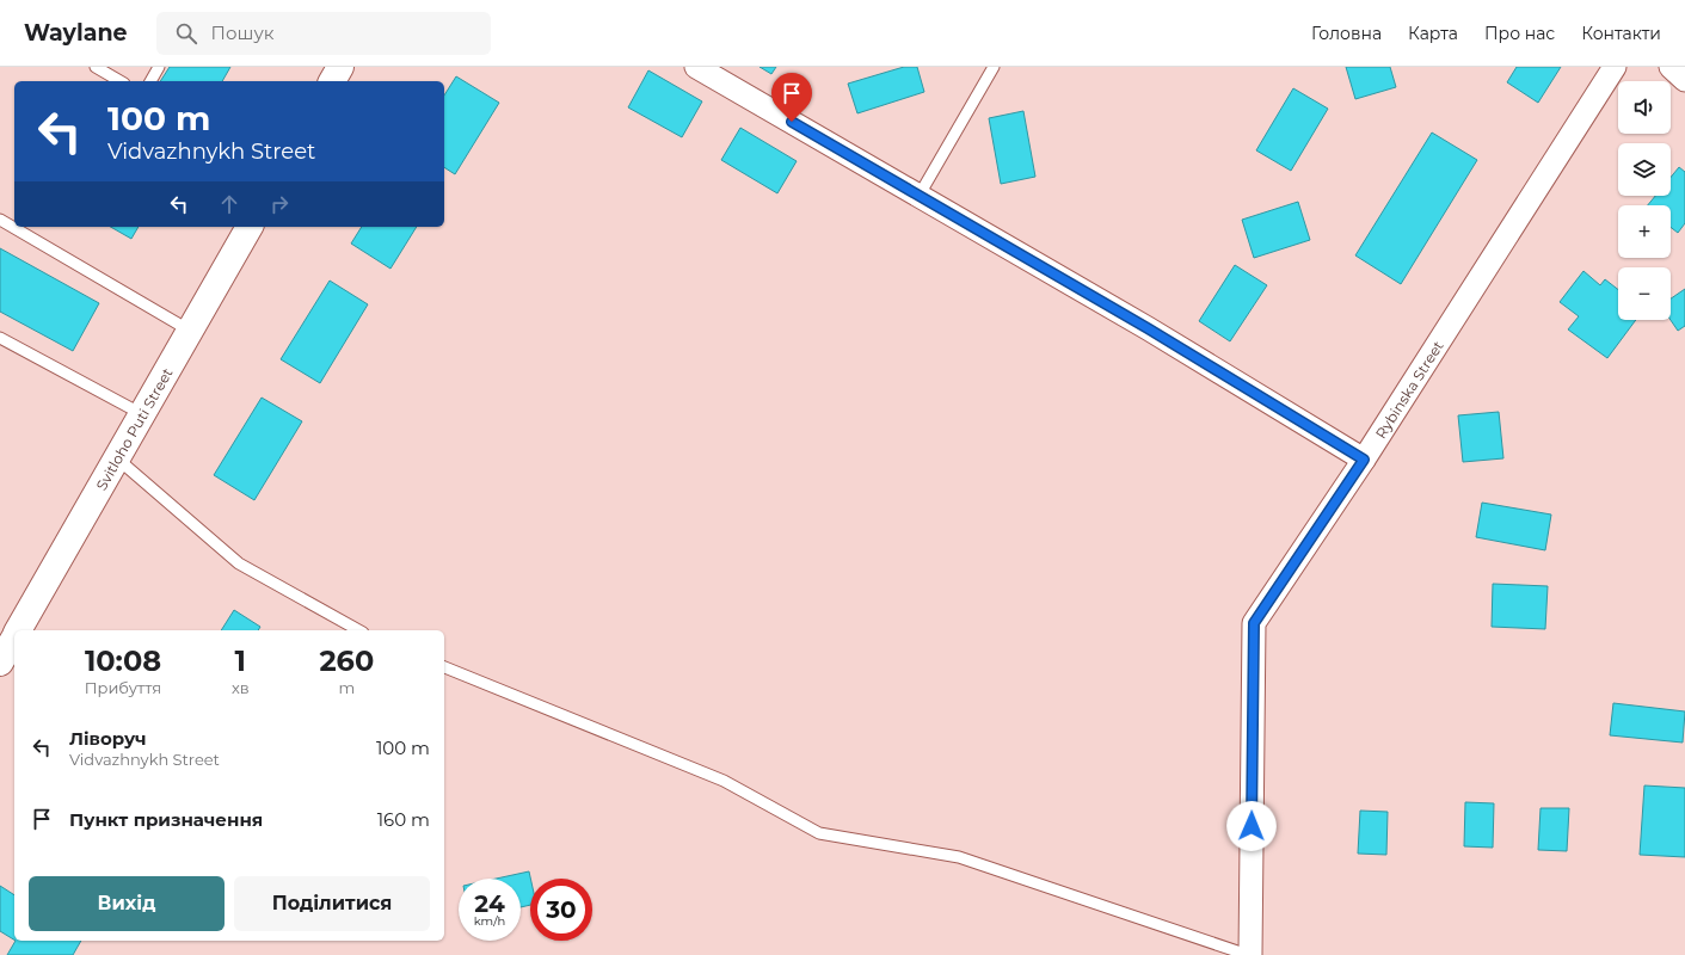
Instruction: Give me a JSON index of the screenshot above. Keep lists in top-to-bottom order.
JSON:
{
  "streets": {
    "main road": ["Svitloho Puti Street"],
    "street": ["Rybinska Street"]
  },
  "page": {
    "header": "Waylane",
    "search": "Пошук",
    "nav": [
      "Головна",
      "Карта",
      "Про нас",
      "Контакти"
    ],
    "map_buttons": ["+", "−"],
    "turn": ["100 m", "Vidvazhnykh Street"],
    "eta": [
      "10:08",
      "Прибуття",
      "1",
      "хв",
      "260",
      "m"
    ],
    "list": [
      {
        "name": "Ліворуч",
        "note": "Vidvazhnykh Street",
        "value": "100 m"
      },
      {
        "name": "Пункт призначення",
        "value": "160 m"
      }
    ],
    "buttons": ["Вихід", "Поділитися"],
    "speed": "24 km/h",
    "limit": "30"
  }
}
